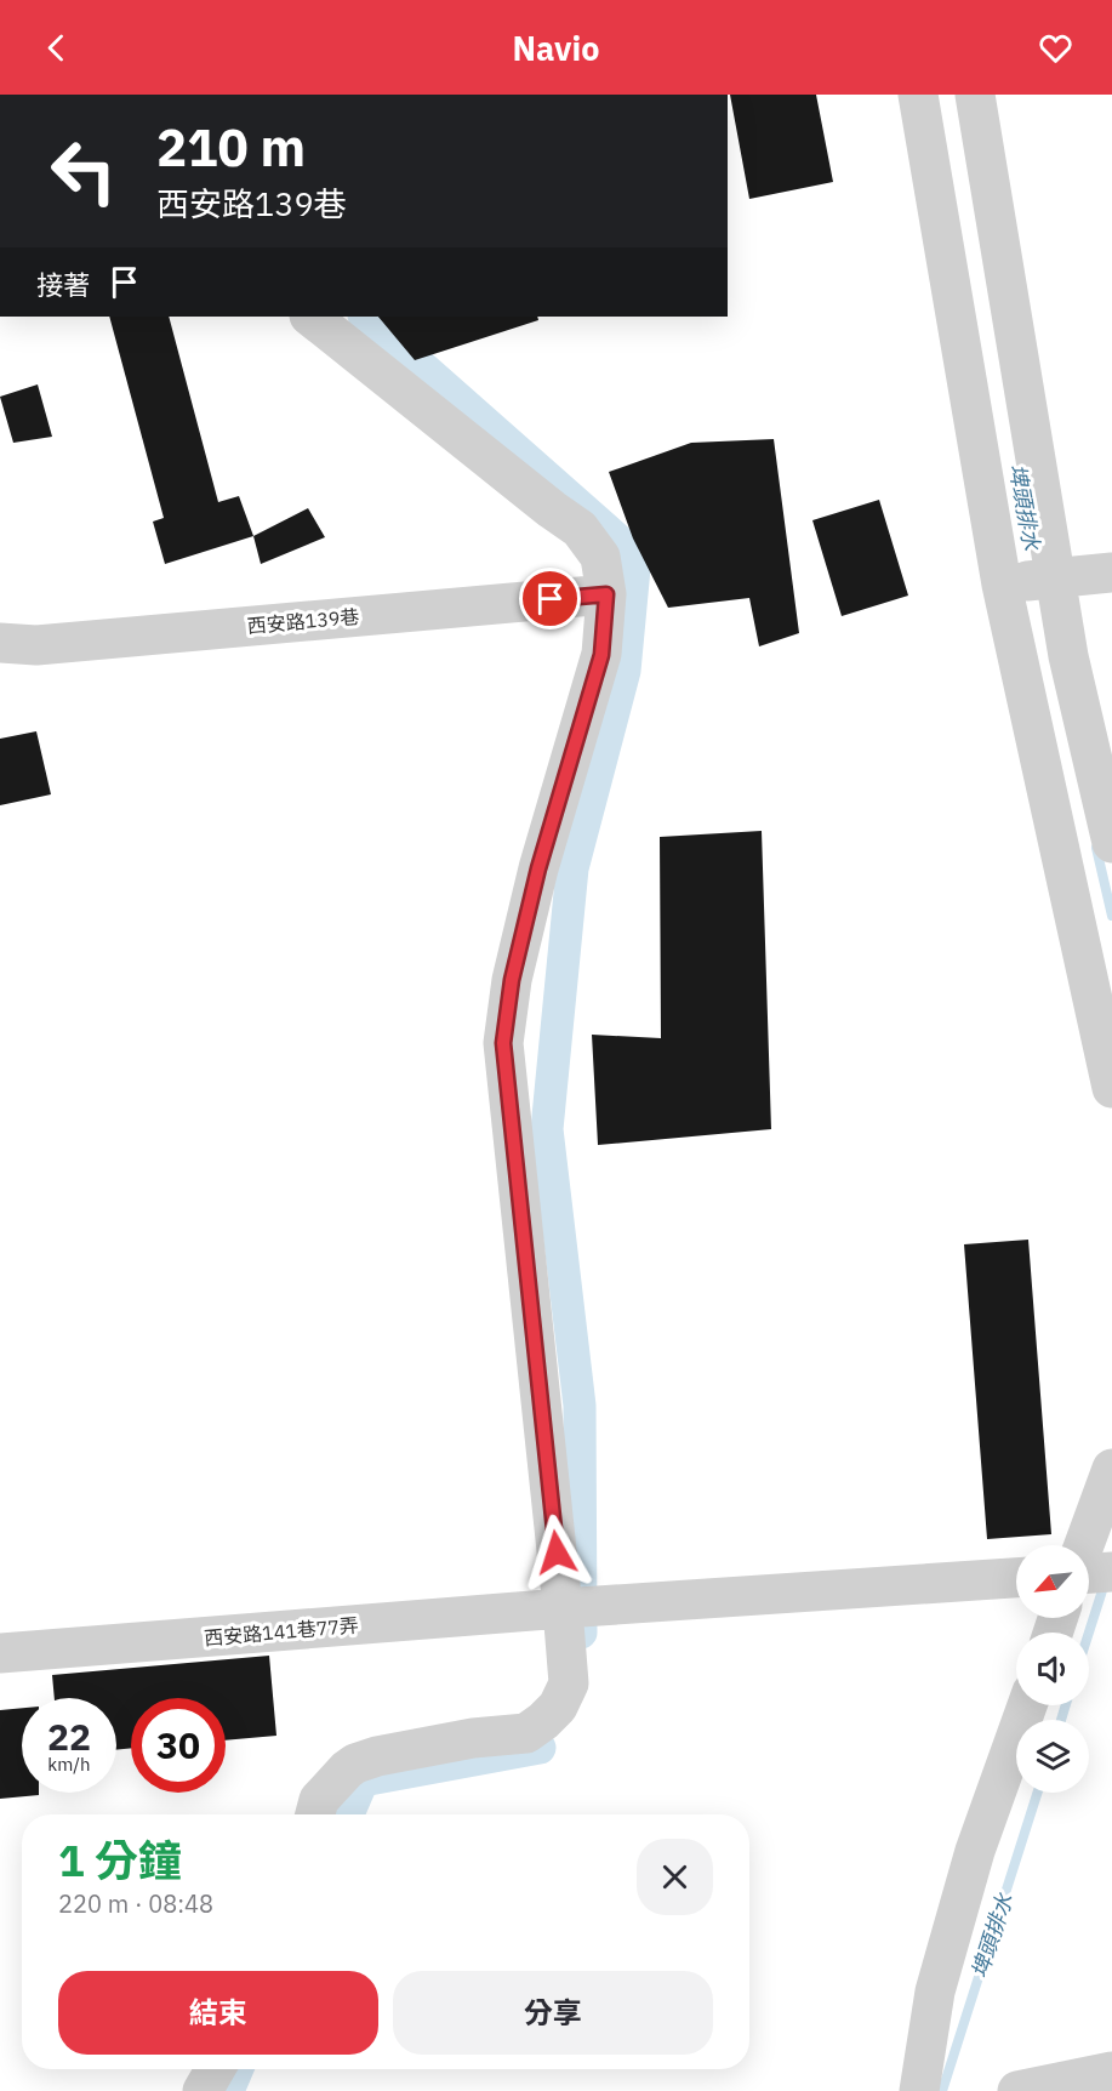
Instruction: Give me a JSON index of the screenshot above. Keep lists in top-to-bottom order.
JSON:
{
  "streets": {
    "street": ["西安路139巷", "西安路141巷77弄"]
  },
  "water": ["埤頭排水"],
  "north": "bottom left",
  "page": {
    "header": "Navio",
    "turn": ["210 m", "西安路139巷"],
    "then": "接著",
    "speed": "22 km/h",
    "limit": "30",
    "heading": ["1 分鐘", "220 m · 08:48"],
    "buttons": ["結束", "分享"]
  }
}
